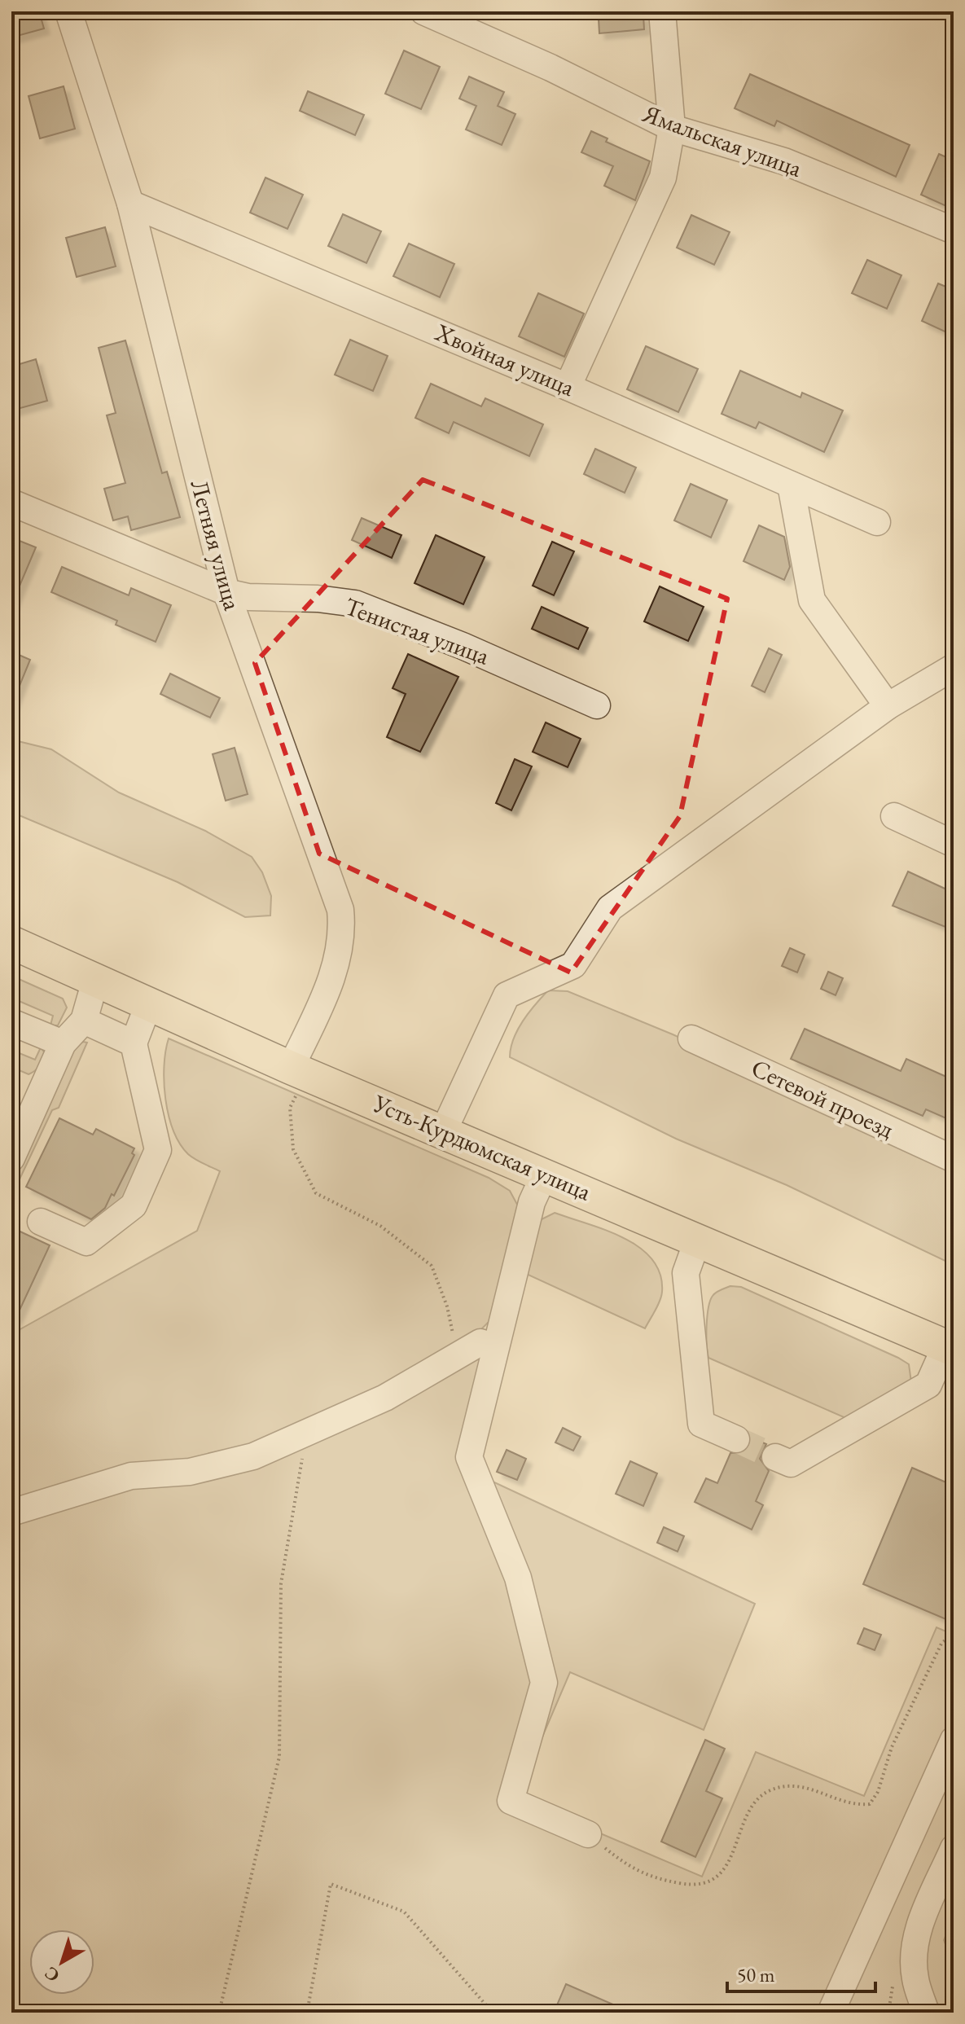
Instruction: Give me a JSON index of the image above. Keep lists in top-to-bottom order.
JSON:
{
  "streets": {
    "main road": ["Усть-Курдюмская улица"],
    "street": [
      "Ямальская улица",
      "Хвойная улица",
      "Летняя улица",
      "Тенистая улица",
      "Сетевой проезд"
    ]
  },
  "crossings": [
    ["Хвойная улица", "Летняя улица"],
    ["Летняя улица", "Тенистая улица"],
    ["Летняя улица", "Усть-Курдюмская улица"]
  ],
  "scale_bar": "50 m",
  "north": "bottom left"
}
